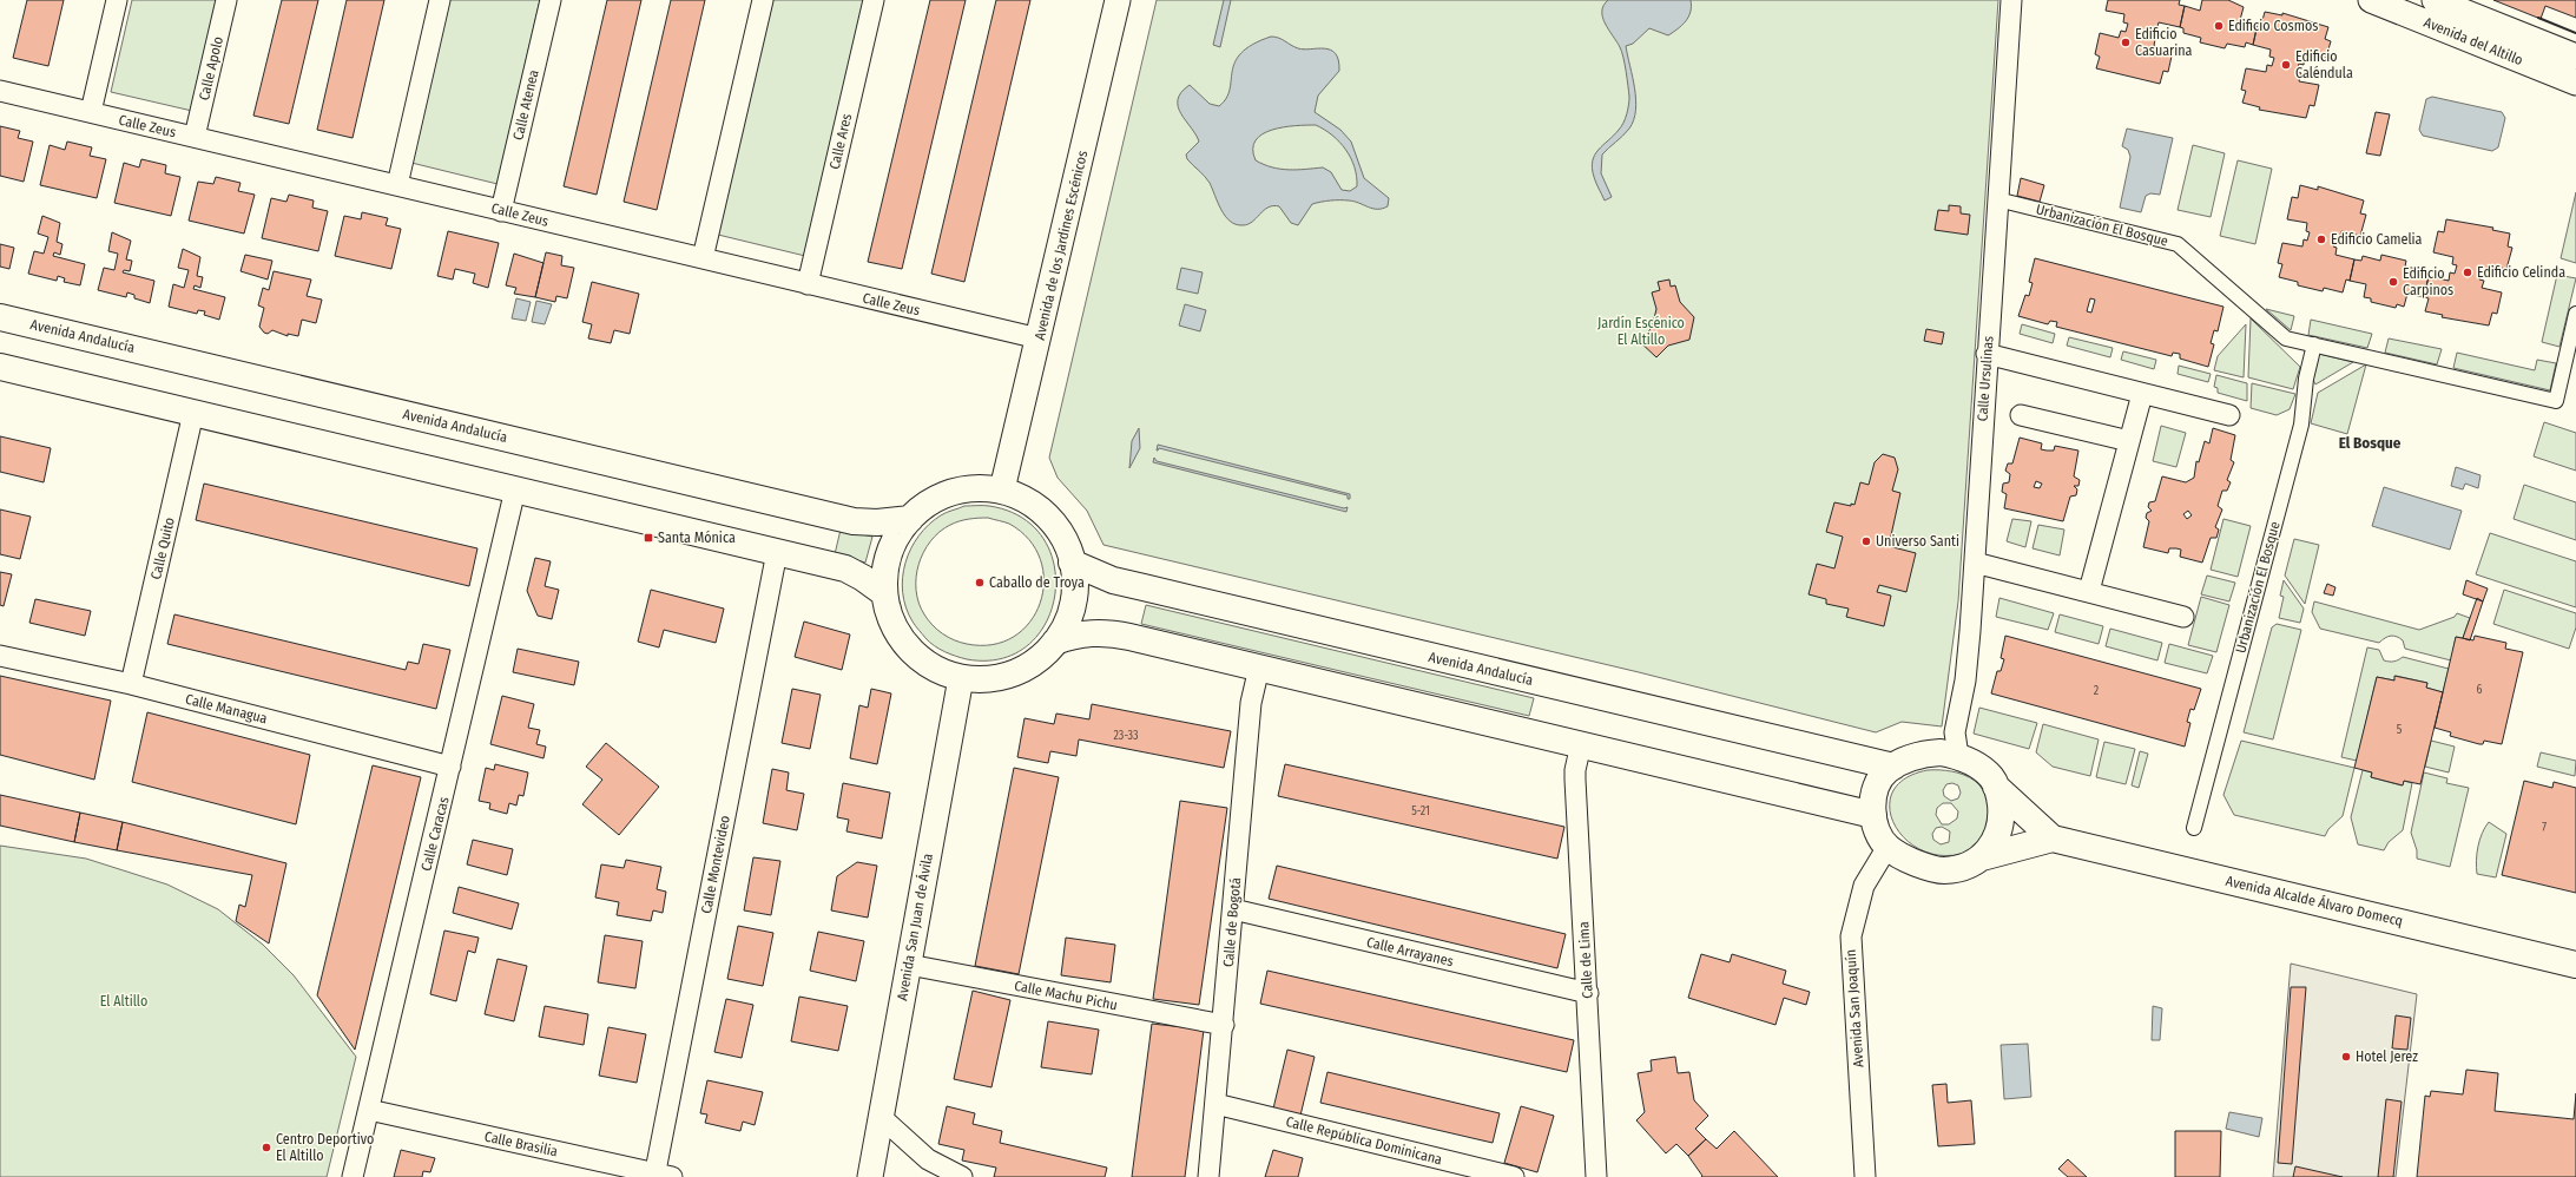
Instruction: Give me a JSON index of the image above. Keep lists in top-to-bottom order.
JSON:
{
  "streets": {
    "main road": ["Avenida Andalucía", "Avenida Alcalde Álvaro Domecq"],
    "street": [
      "Avenida del Altillo",
      "Calle Apolo",
      "Calle Atenea",
      "Calle Zeus",
      "Calle Ares",
      "Urbanización El Bosque",
      "Avenida de los Jardines Escénicos",
      "Calle Ursulinas",
      "Calle Quito",
      "Calle Managua",
      "Calle Caracas",
      "Calle Montevideo",
      "Calle de Bogotá",
      "Avenida San Juan de Ávila",
      "Calle Arrayanes",
      "Calle de Lima",
      "Calle Machu Pichu",
      "Avenida San Joaquín",
      "Calle República Dominicana",
      "Calle Brasilia"
    ]
  },
  "crossings": [
    ["Calle Apolo", "Calle Zeus"],
    ["Calle Atenea", "Calle Zeus"],
    ["Calle Zeus", "Calle Ares"],
    ["Calle Zeus", "Avenida de los Jardines Escénicos"],
    ["Urbanización El Bosque", "Calle Ursulinas"],
    ["Avenida Andalucía", "Calle Ursulinas"],
    ["Avenida Andalucía", "Avenida Alcalde Álvaro Domecq"],
    ["Avenida Andalucía", "Avenida San Joaquín"],
    ["Calle Ursulinas", "Avenida Alcalde Álvaro Domecq"],
    ["Calle Ursulinas", "Avenida San Joaquín"],
    ["Calle Quito", "Calle Managua"],
    ["Calle Managua", "Calle Caracas"],
    ["Calle Caracas", "Calle Brasilia"],
    ["Calle Montevideo", "Calle Brasilia"],
    ["Avenida Alcalde Álvaro Domecq", "Avenida San Joaquín"],
    ["Calle de Bogotá", "Calle Arrayanes"],
    ["Calle de Bogotá", "Calle Machu Pichu"],
    ["Calle de Bogotá", "Calle República Dominicana"],
    ["Avenida San Juan de Ávila", "Calle Machu Pichu"],
    ["Calle Arrayanes", "Calle de Lima"]
  ],
  "districts": ["El Bosque"],
  "parks": ["Jardín Escénico El Altillo", "El Altillo"],
  "places": {
    "other": [
      "Edificio Cosmos",
      "Edificio Casuarina",
      "Edificio Caléndula",
      "Edificio Camelia",
      "Edificio Celinda",
      "Edificio Carpinos",
      "Universo Santi",
      "Caballo de Troya",
      "Hotel Jerez",
      "Centro Deportivo El Altillo"
    ],
    "transit": ["Santa Mónica"]
  },
  "house_numbers": [
    "6",
    "2",
    "5",
    "23-33",
    "5-21",
    "7"
  ]
}
